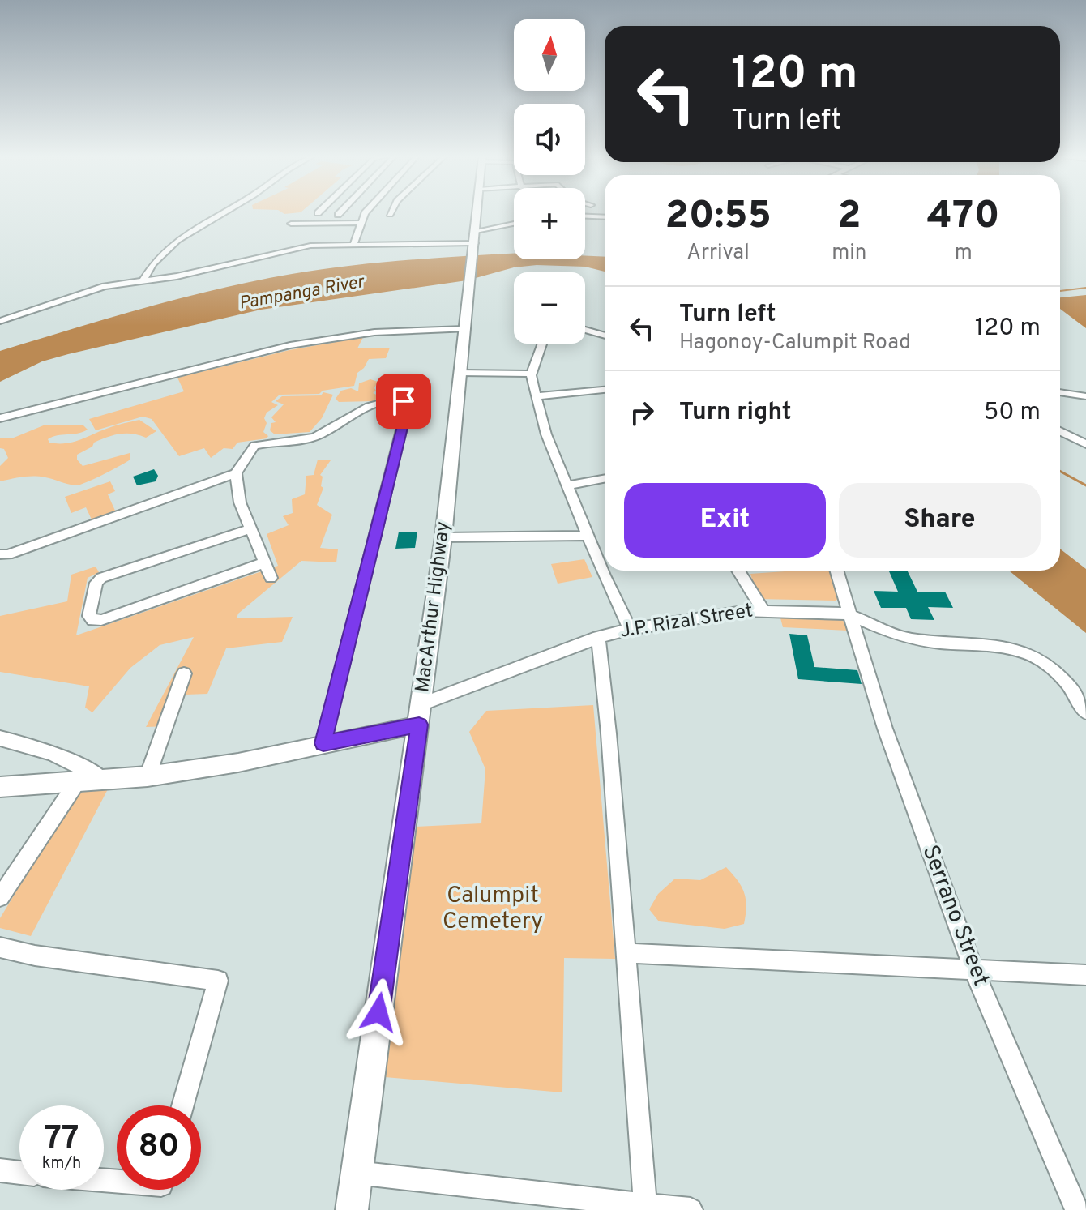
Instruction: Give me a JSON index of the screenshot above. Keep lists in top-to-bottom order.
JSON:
{
  "streets": {
    "highway": ["MacArthur Highway"],
    "street": ["J.P. Rizal Street", "Serrano Street"]
  },
  "crossings": [
    ["MacArthur Highway", "J.P. Rizal Street"],
    ["J.P. Rizal Street", "Serrano Street"]
  ],
  "water": ["Pampanga River"],
  "parks": ["Calumpit Cemetery"],
  "north": "top",
  "page": {
    "map_buttons": ["+", "−"],
    "turn": ["120 m", "Turn left"],
    "eta": [
      "20:55",
      "Arrival",
      "2",
      "min",
      "470",
      "m"
    ],
    "list": [
      {
        "name": "Turn left",
        "note": "Hagonoy-Calumpit Road",
        "value": "120 m"
      },
      {
        "name": "Turn right",
        "value": "50 m"
      }
    ],
    "buttons": ["Exit", "Share"],
    "speed": "77 km/h",
    "limit": "80"
  }
}
